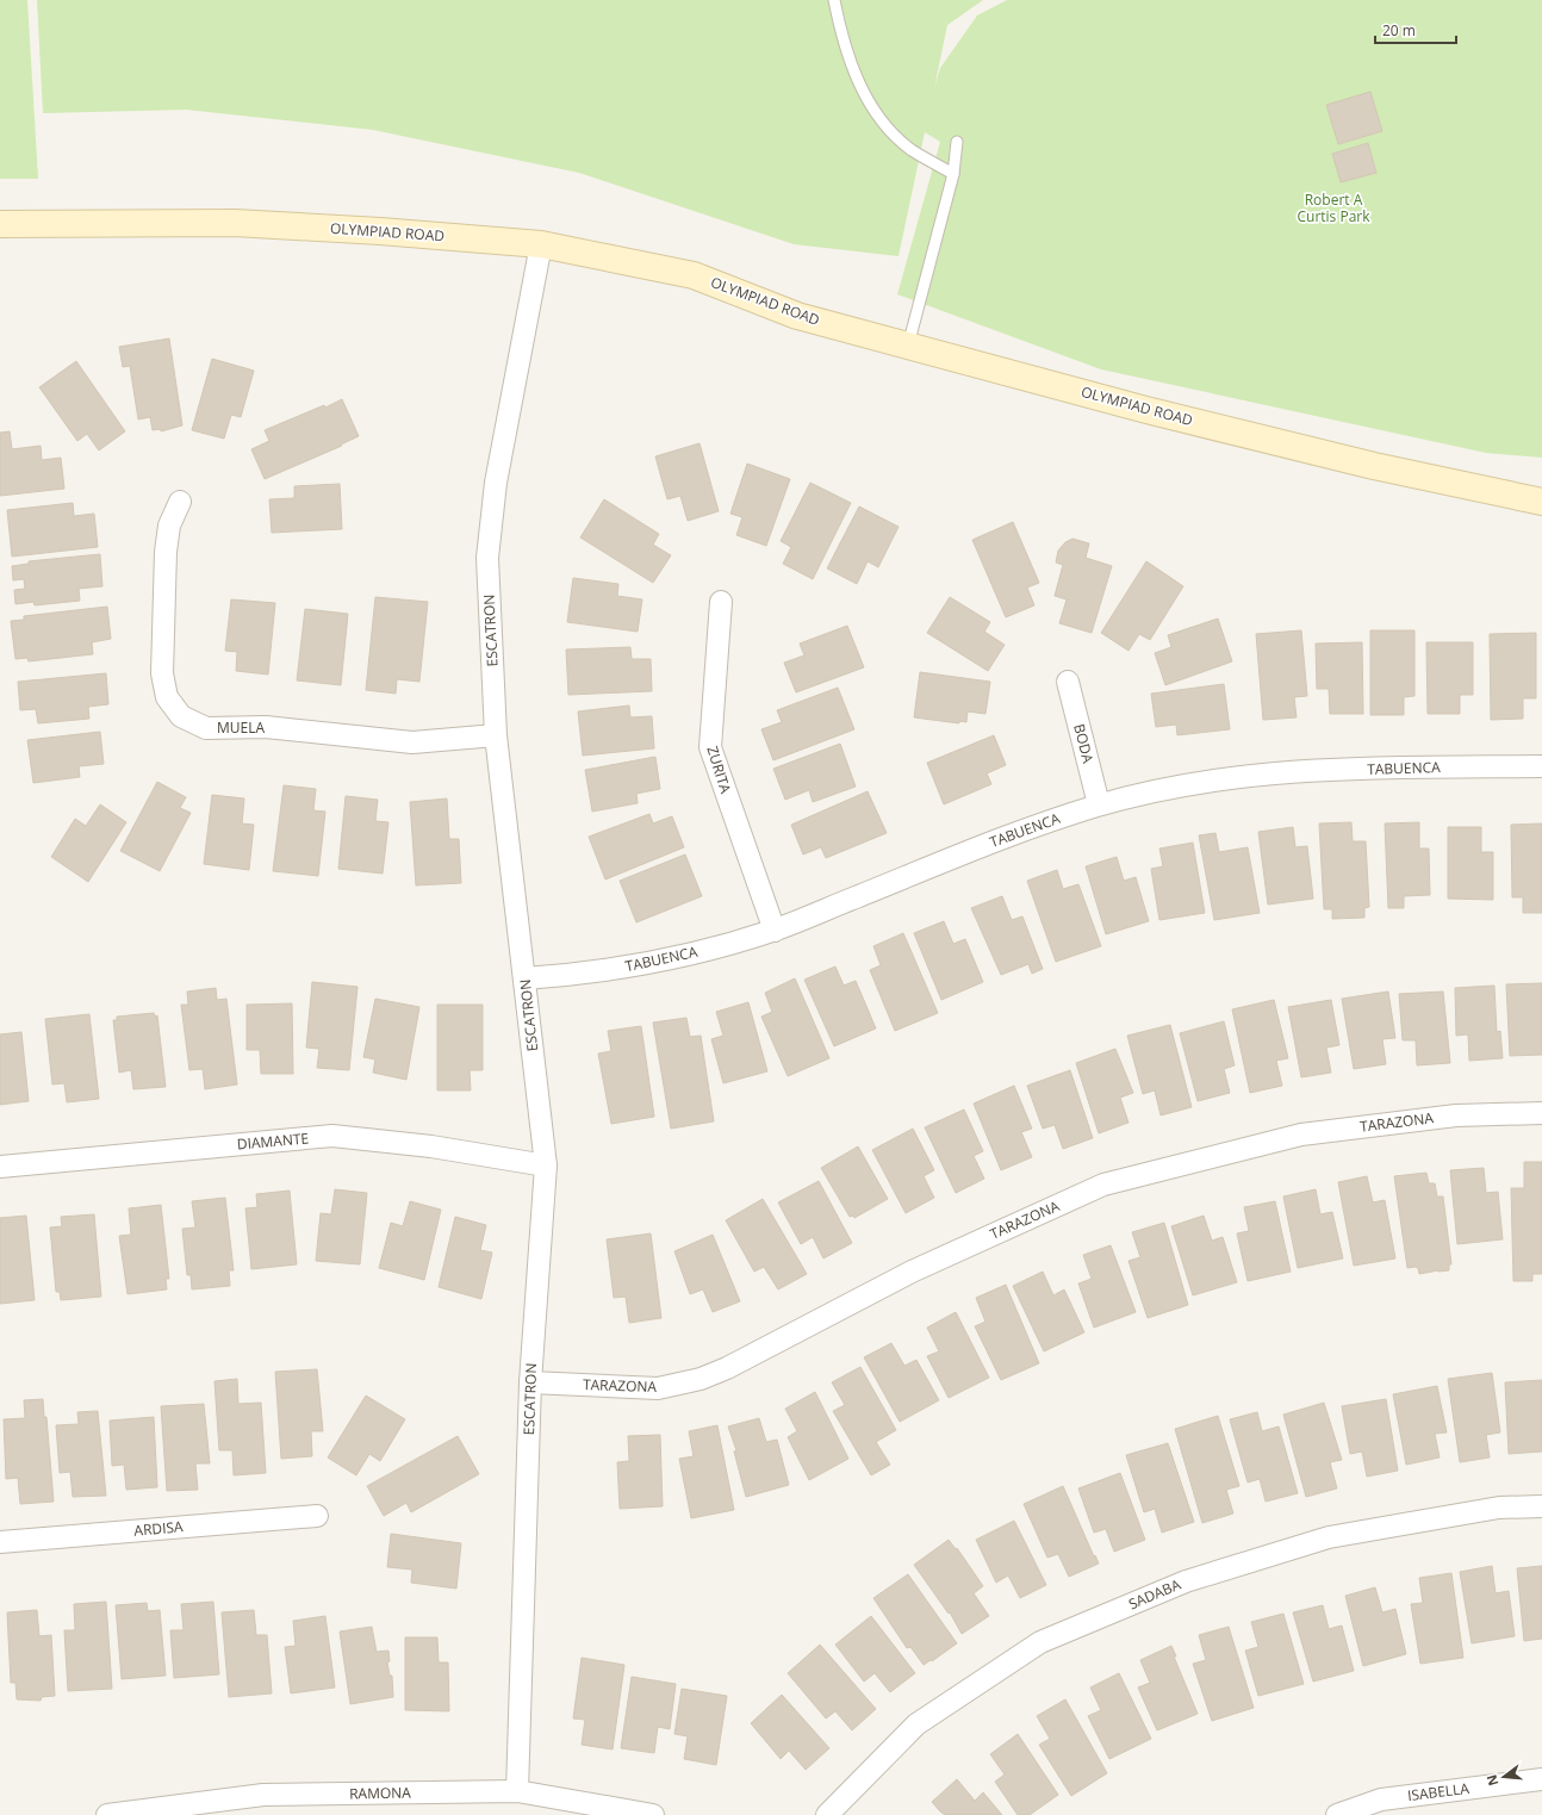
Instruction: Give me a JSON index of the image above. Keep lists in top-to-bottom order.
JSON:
{
  "streets": {
    "main road": ["OLYMPIAD ROAD"],
    "street": [
      "ESCATRON",
      "MUELA",
      "BODA",
      "TABUENCA",
      "ZURITA",
      "TARAZONA",
      "DIAMANTE",
      "ARDISA",
      "SADABA",
      "ISABELLA",
      "RAMONA"
    ]
  },
  "crossings": [
    ["OLYMPIAD ROAD", "ESCATRON"],
    ["ESCATRON", "MUELA"],
    ["ESCATRON", "TABUENCA"],
    ["ESCATRON", "TARAZONA"],
    ["ESCATRON", "DIAMANTE"],
    ["ESCATRON", "RAMONA"],
    ["BODA", "TABUENCA"],
    ["TABUENCA", "ZURITA"]
  ],
  "parks": ["Robert A Curtis Park"],
  "scale_bar": "20 m",
  "north": "left"
}
